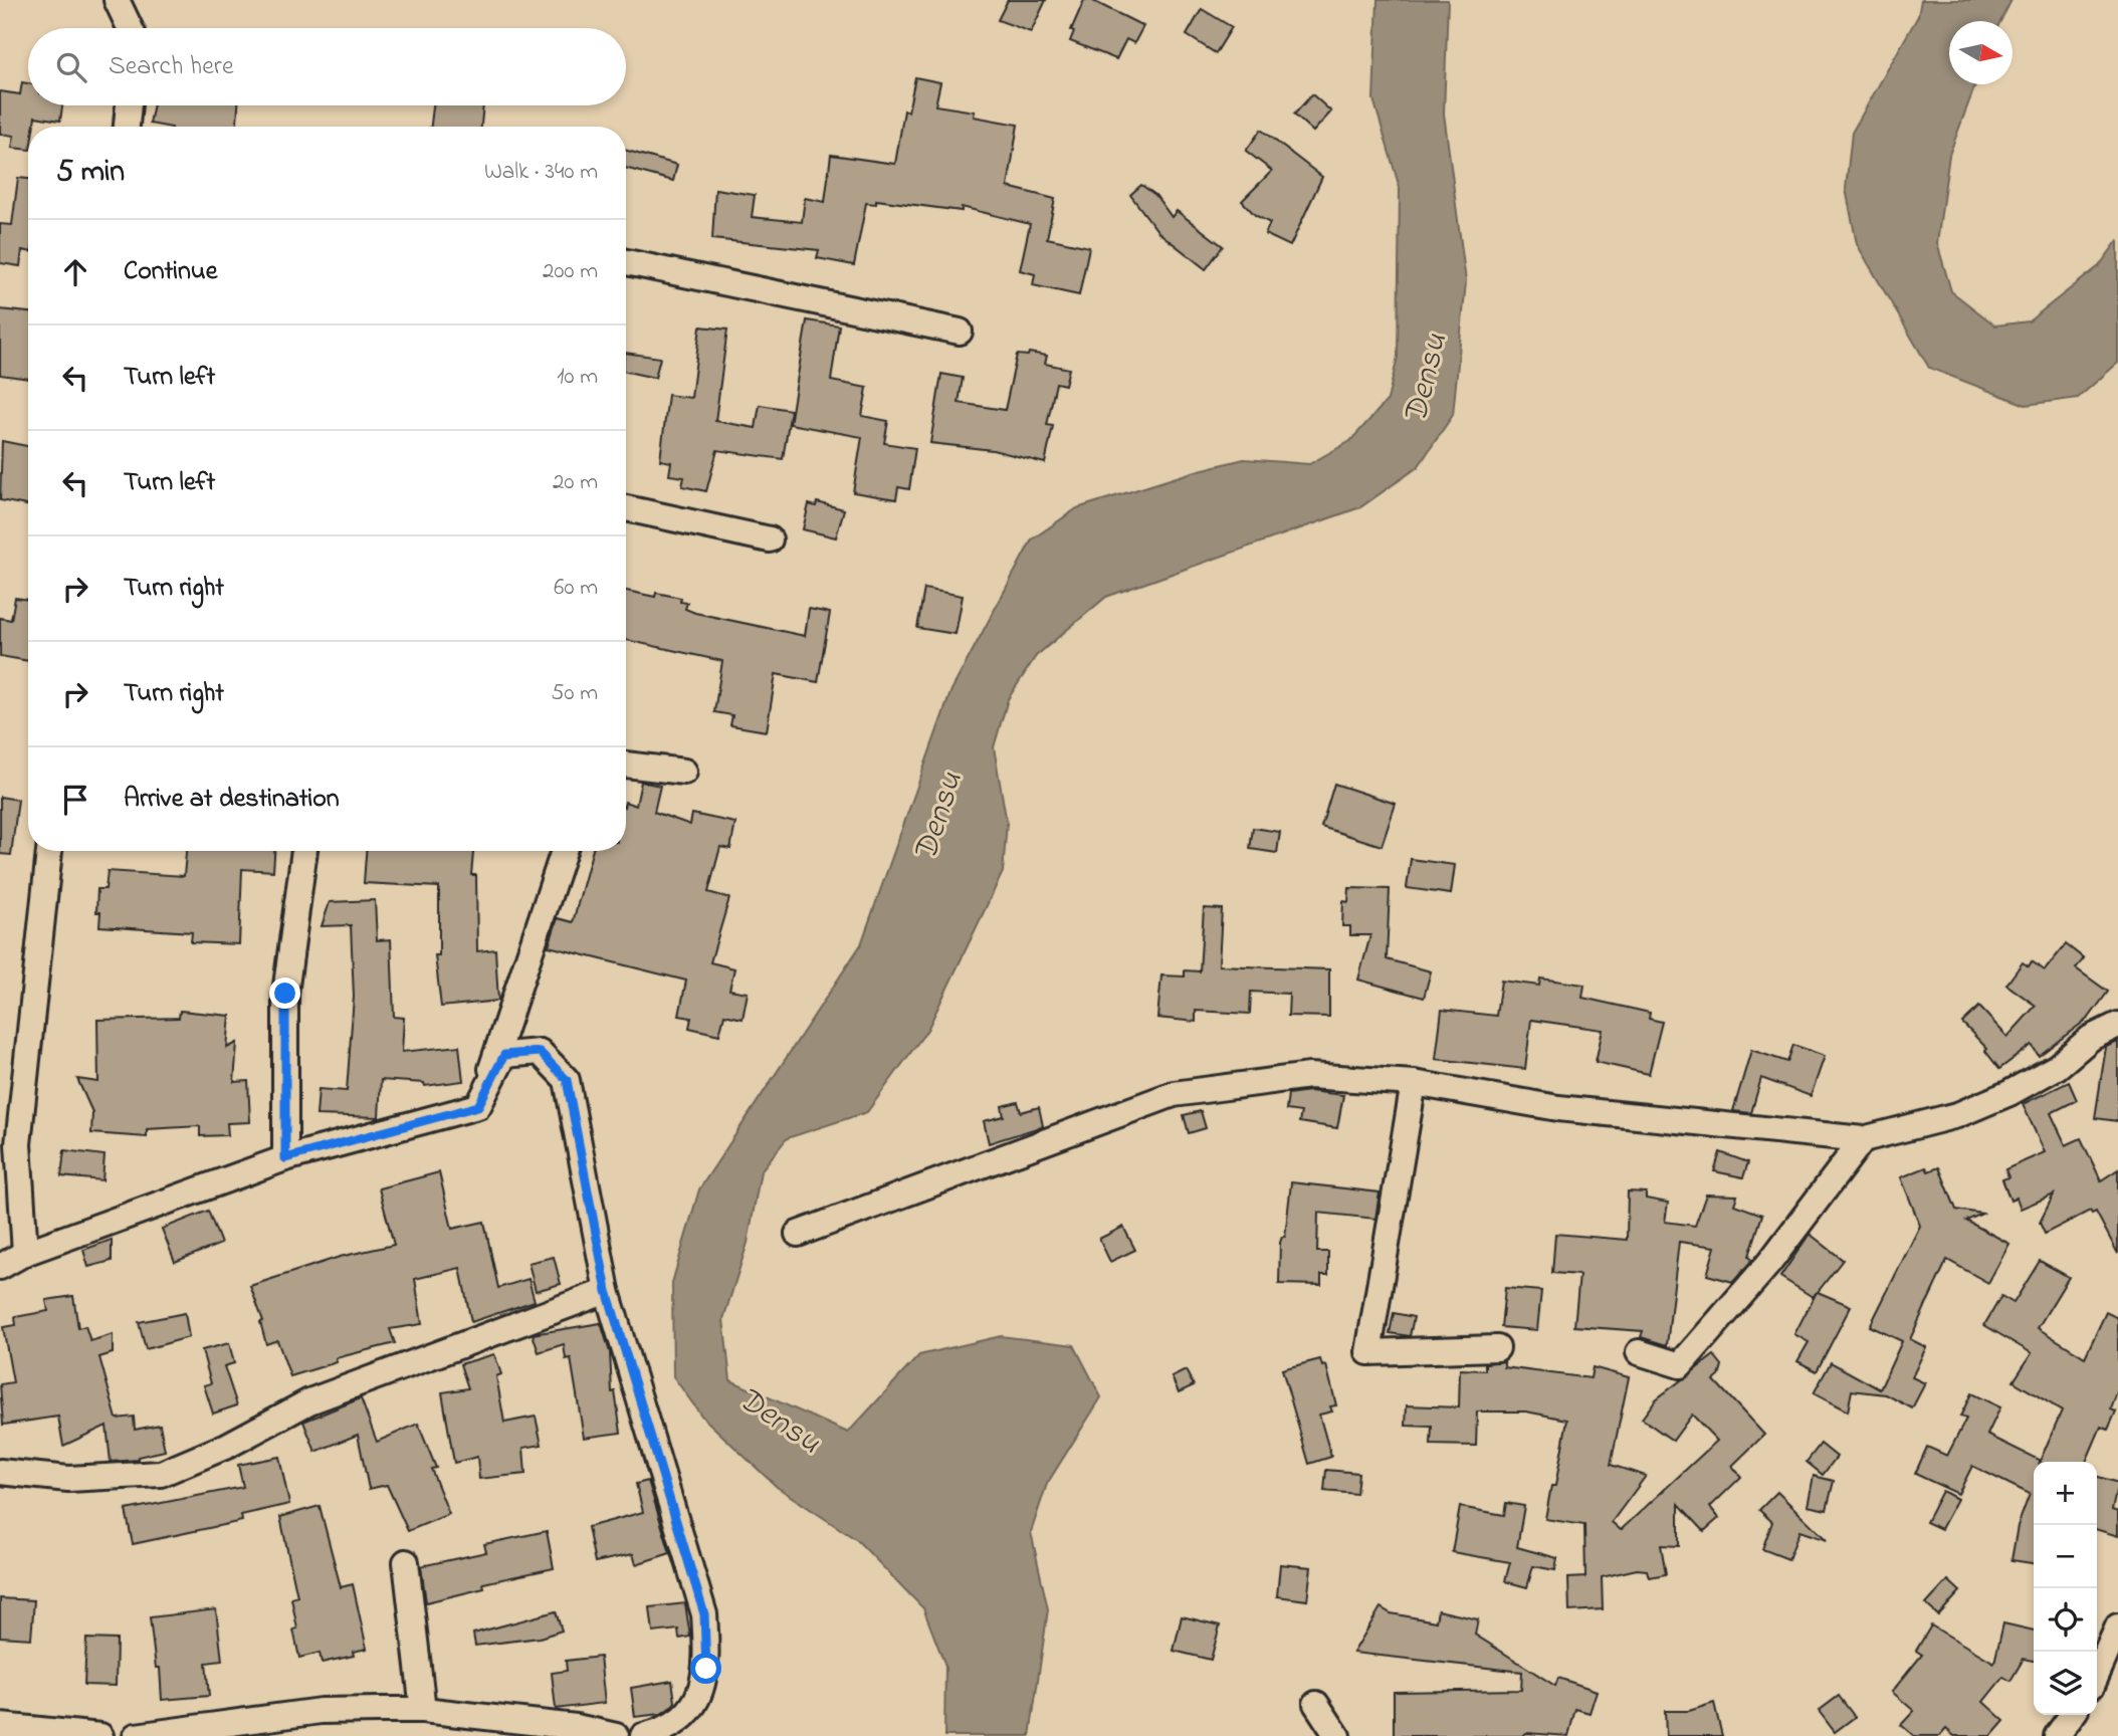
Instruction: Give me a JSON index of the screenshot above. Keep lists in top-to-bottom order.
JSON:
{
  "water": ["Densu"],
  "north": "right",
  "page": {
    "search": "Search here",
    "heading": ["5 min", "Walk · 340 m"],
    "list": [
      ["Continue", "200 m"],
      ["Turn left", "10 m"],
      ["Turn left", "20 m"],
      ["Turn right", "60 m"],
      ["Turn right", "50 m"],
      "Arrive at destination"
    ],
    "map_buttons": ["+", "−"]
  }
}
